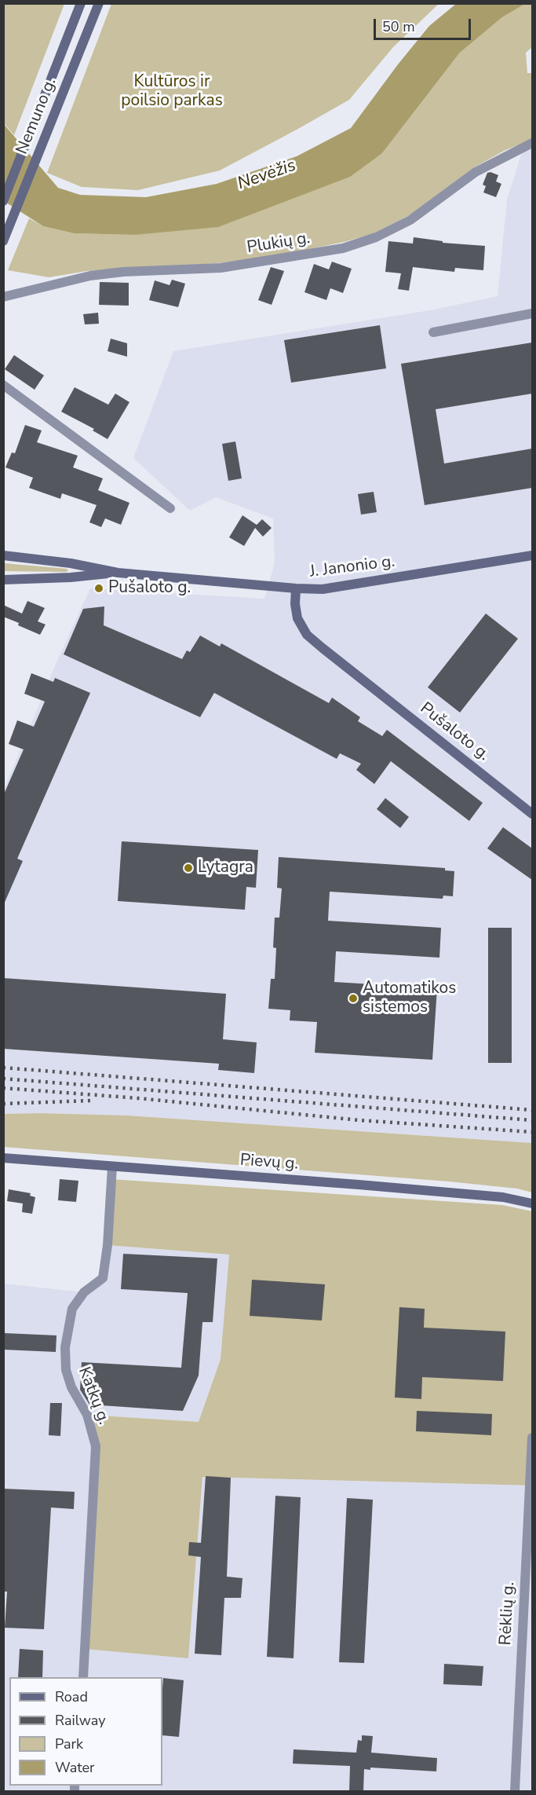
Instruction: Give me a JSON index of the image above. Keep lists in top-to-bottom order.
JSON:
{
  "streets": {
    "main road": [
      "Nemuno g.",
      "J. Janonio g.",
      "Pušaloto g.",
      "Pievų g."
    ],
    "street": ["Plukių g.", "Katkų g.", "Rėklių g."]
  },
  "crossings": [
    ["J. Janonio g.", "Pušaloto g."],
    ["Pievų g.", "Katkų g."]
  ],
  "water": ["Nevėžis"],
  "parks": ["Kultūros ir poilsio parkas"],
  "places": ["Pušaloto g.", "Lytagra", "Automatikos sistemos"],
  "legend": [
    "Road",
    "Railway",
    "Park",
    "Water"
  ],
  "scale_bar": "50 m"
}
